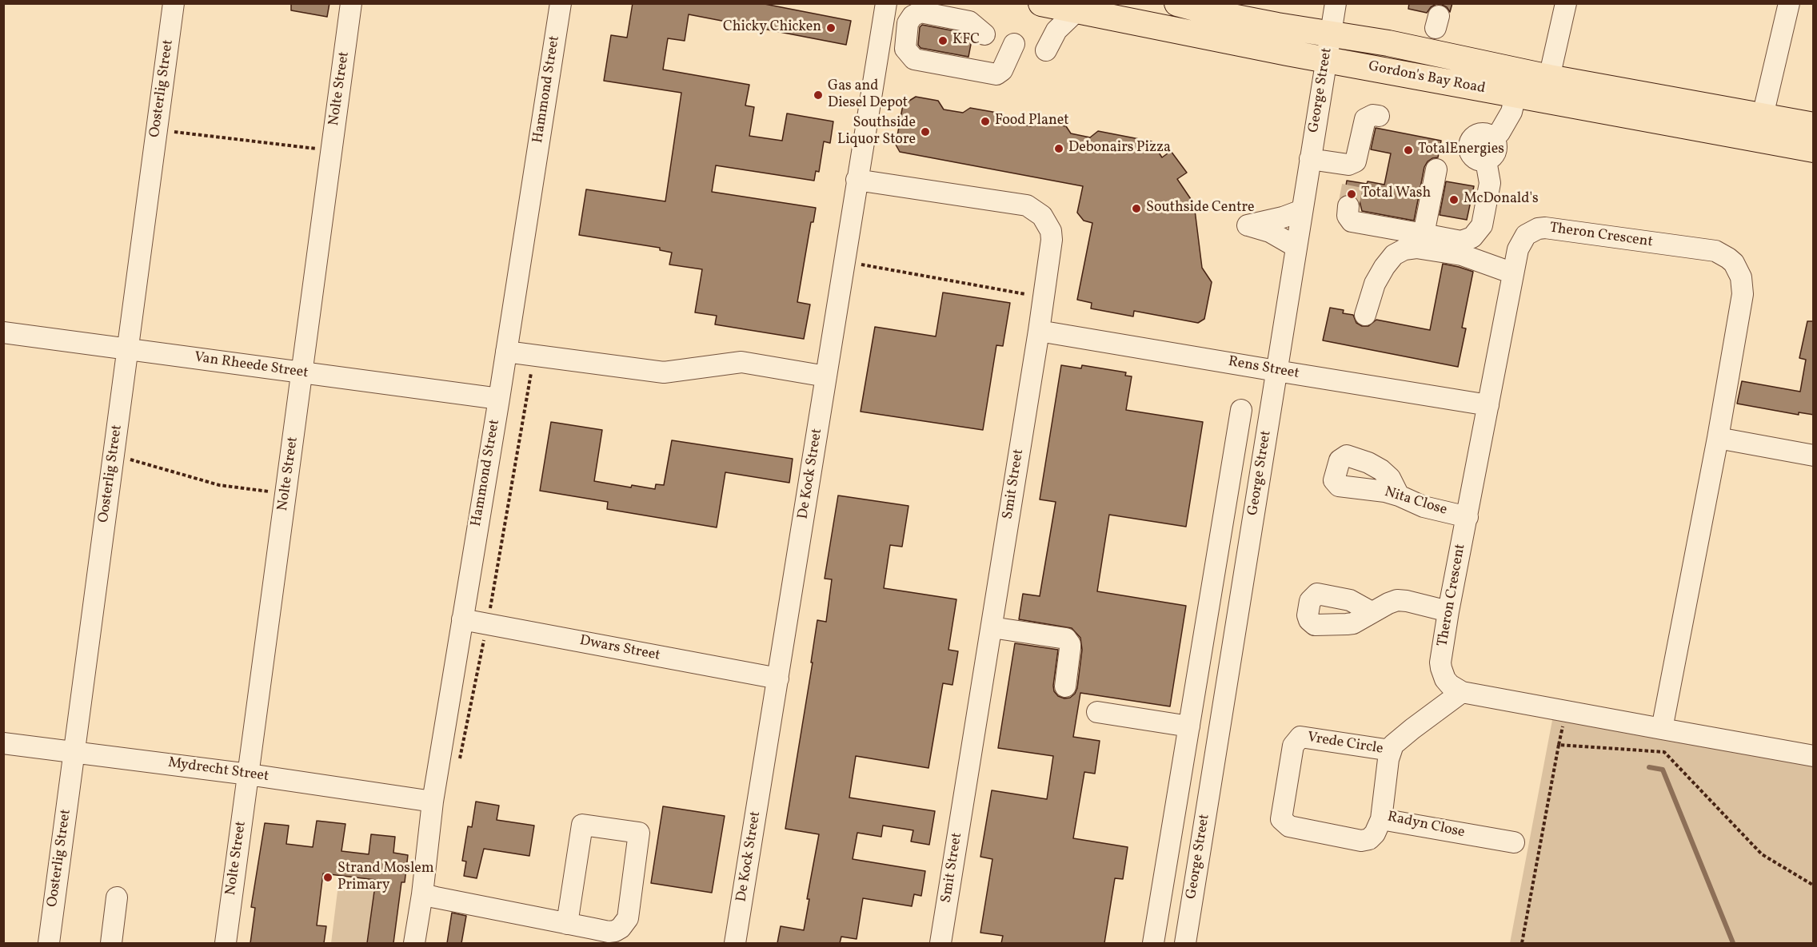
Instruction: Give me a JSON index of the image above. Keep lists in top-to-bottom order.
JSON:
{
  "streets": {
    "main road": ["Gordon's Bay Road"],
    "street": [
      "Oosterlig Street",
      "Nolte Street",
      "Hammond Street",
      "George Street",
      "Theron Crescent",
      "Van Rheede Street",
      "Rens Street",
      "De Kock Street",
      "Smit Street",
      "Nita Close",
      "Dwars Street",
      "Vrede Circle",
      "Mydrecht Street",
      "Radyn Close"
    ]
  },
  "crossings": [
    ["Gordon's Bay Road", "George Street"],
    ["Oosterlig Street", "Van Rheede Street"],
    ["Oosterlig Street", "Mydrecht Street"],
    ["Nolte Street", "Van Rheede Street"],
    ["Nolte Street", "Mydrecht Street"],
    ["Hammond Street", "Van Rheede Street"],
    ["Hammond Street", "Dwars Street"],
    ["Hammond Street", "Mydrecht Street"],
    ["George Street", "Rens Street"],
    ["Theron Crescent", "Rens Street"],
    ["Theron Crescent", "Nita Close"],
    ["Rens Street", "Smit Street"],
    ["De Kock Street", "Smit Street"],
    ["De Kock Street", "Dwars Street"],
    ["Vrede Circle", "Radyn Close"]
  ],
  "places": [
    "Chicky Chicken",
    "KFC",
    "Gas and Diesel Depot",
    "Food Planet",
    "Southside Liquor Store",
    "Debonairs Pizza",
    "TotalEnergies",
    "Total Wash",
    "McDonald's",
    "Southside Centre",
    "Strand Moslem Primary"
  ]
}
